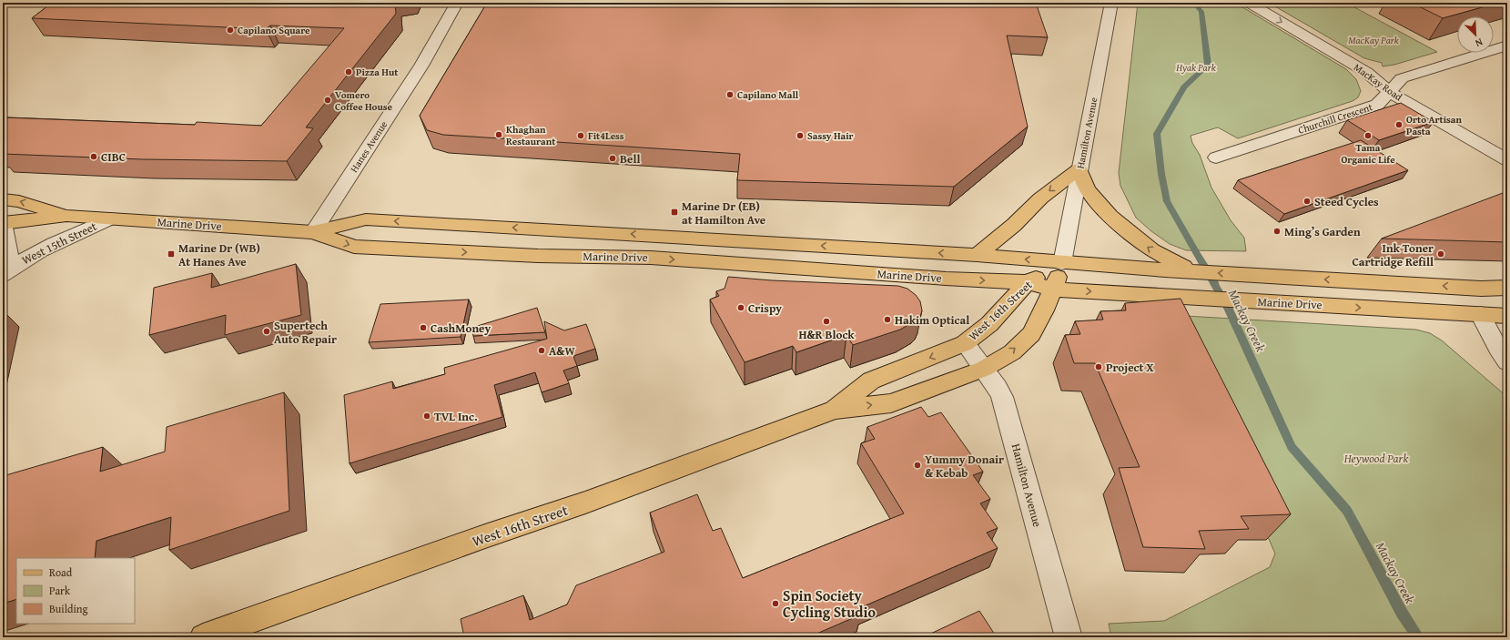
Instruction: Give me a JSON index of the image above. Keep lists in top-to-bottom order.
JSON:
{
  "streets": {
    "main road": ["Marine Drive", "West 16th Street"],
    "street": [
      "MacKay Road",
      "Churchill Crescent",
      "Hamilton Avenue",
      "Hanes Avenue",
      "West 15th Street"
    ]
  },
  "crossings": [
    ["MacKay Road", "Churchill Crescent"],
    ["Hamilton Avenue", "Marine Drive"],
    ["Hamilton Avenue", "West 16th Street"],
    ["Hanes Avenue", "Marine Drive"],
    ["Marine Drive", "West 15th Street"],
    ["Marine Drive", "West 16th Street"]
  ],
  "one_way": ["MacKay Road"],
  "water": ["Mackay Creek"],
  "parks": ["MacKay Park", "Hyak Park", "Heywood Park"],
  "places": {
    "other": [
      "Capilano Square",
      "Pizza Hut",
      "Capilano Mall",
      "Vomero Coffee House",
      "Orto Artisan Pasta",
      "Khaghan Restaurant",
      "Fit4Less",
      "Sassy Hair",
      "Tama Organic Life",
      "CIBC",
      "Bell",
      "Steed Cycles",
      "Ming’s Garden",
      "Ink Toner Cartridge Refill",
      "Crispy",
      "Hakim Optical",
      "H&R Block",
      "CashMoney",
      "Supertech Auto Repair",
      "A&W",
      "Project X",
      "TVL Inc.",
      "Yummy Donair & Kebab",
      "Spin Society Cycling Studio"
    ],
    "transit": ["Marine Dr (EB) at Hamilton Ave", "Marine Dr (WB) At Hanes Ave"]
  },
  "legend": ["Road", "Park", "Building"],
  "north": "bottom right"
}
